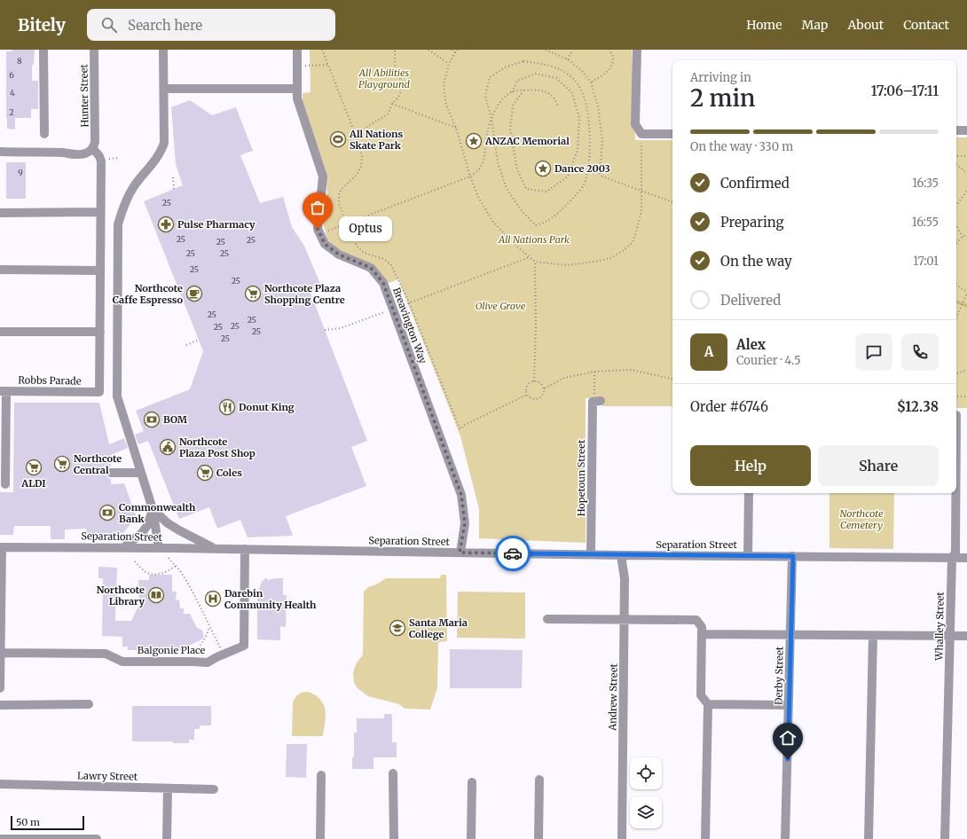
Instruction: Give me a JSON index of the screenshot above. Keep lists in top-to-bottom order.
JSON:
{
  "streets": {
    "street": [
      "Hunter Street",
      "Breavington Way",
      "Robbs Parade",
      "Hopetoun Street",
      "Separation Street",
      "Whalley Street",
      "Balgonie Place",
      "Derby Street",
      "Andrew Street",
      "Lawry Street"
    ]
  },
  "crossings": [
    ["Breavington Way", "Separation Street"],
    ["Hopetoun Street", "Separation Street"],
    ["Separation Street", "Whalley Street"],
    ["Separation Street", "Balgonie Place"],
    ["Separation Street", "Derby Street"],
    ["Separation Street", "Andrew Street"]
  ],
  "parks": [
    "All Abilities Playground",
    "All Nations Park",
    "Olive Grove",
    "Northcote Cemetery"
  ],
  "places": {
    "sports": ["All Nations Skate Park"],
    "place": ["ANZAC Memorial", "Dance 2003"],
    "pharmacy": ["Pulse Pharmacy"],
    "other": ["Optus"],
    "cafe": ["Northcote Caffe Espresso"],
    "supermarket": [
      "Northcote Plaza Shopping Centre",
      "Northcote Central",
      "ALDI",
      "Coles"
    ],
    "restaurant": ["Donut King"],
    "bank": ["BOM", "Commonwealth Bank"],
    "public building": ["Northcote Plaza Post Shop"],
    "library": ["Northcote Library"],
    "hospital": ["Darebin Community Health"],
    "school or university": ["Santa Maria College"]
  },
  "house_numbers": [
    "8",
    "6",
    "4",
    "2",
    "9",
    "25",
    "25",
    "25",
    "25",
    "25",
    "25",
    "25",
    "25",
    "25",
    "25",
    "25",
    "25",
    "25",
    "25"
  ],
  "scale_bar": "50 m",
  "page": {
    "header": "Bitely",
    "search": "Search here",
    "nav": [
      "Home",
      "Map",
      "About",
      "Contact"
    ],
    "heading": ["2 min", "Arriving in", "17:06–17:11"],
    "panel": [
      "Alex",
      "Courier · 4.5",
      "Order #6746",
      "$12.38"
    ],
    "bar": "On the way · 330 m",
    "list": [
      ["Confirmed", "16:35"],
      ["Preparing", "16:55"],
      ["On the way", "17:01"],
      "Delivered"
    ],
    "bubble": "Optus",
    "round": "A",
    "buttons": ["Help", "Share"],
    "scale": "50 m"
  }
}
